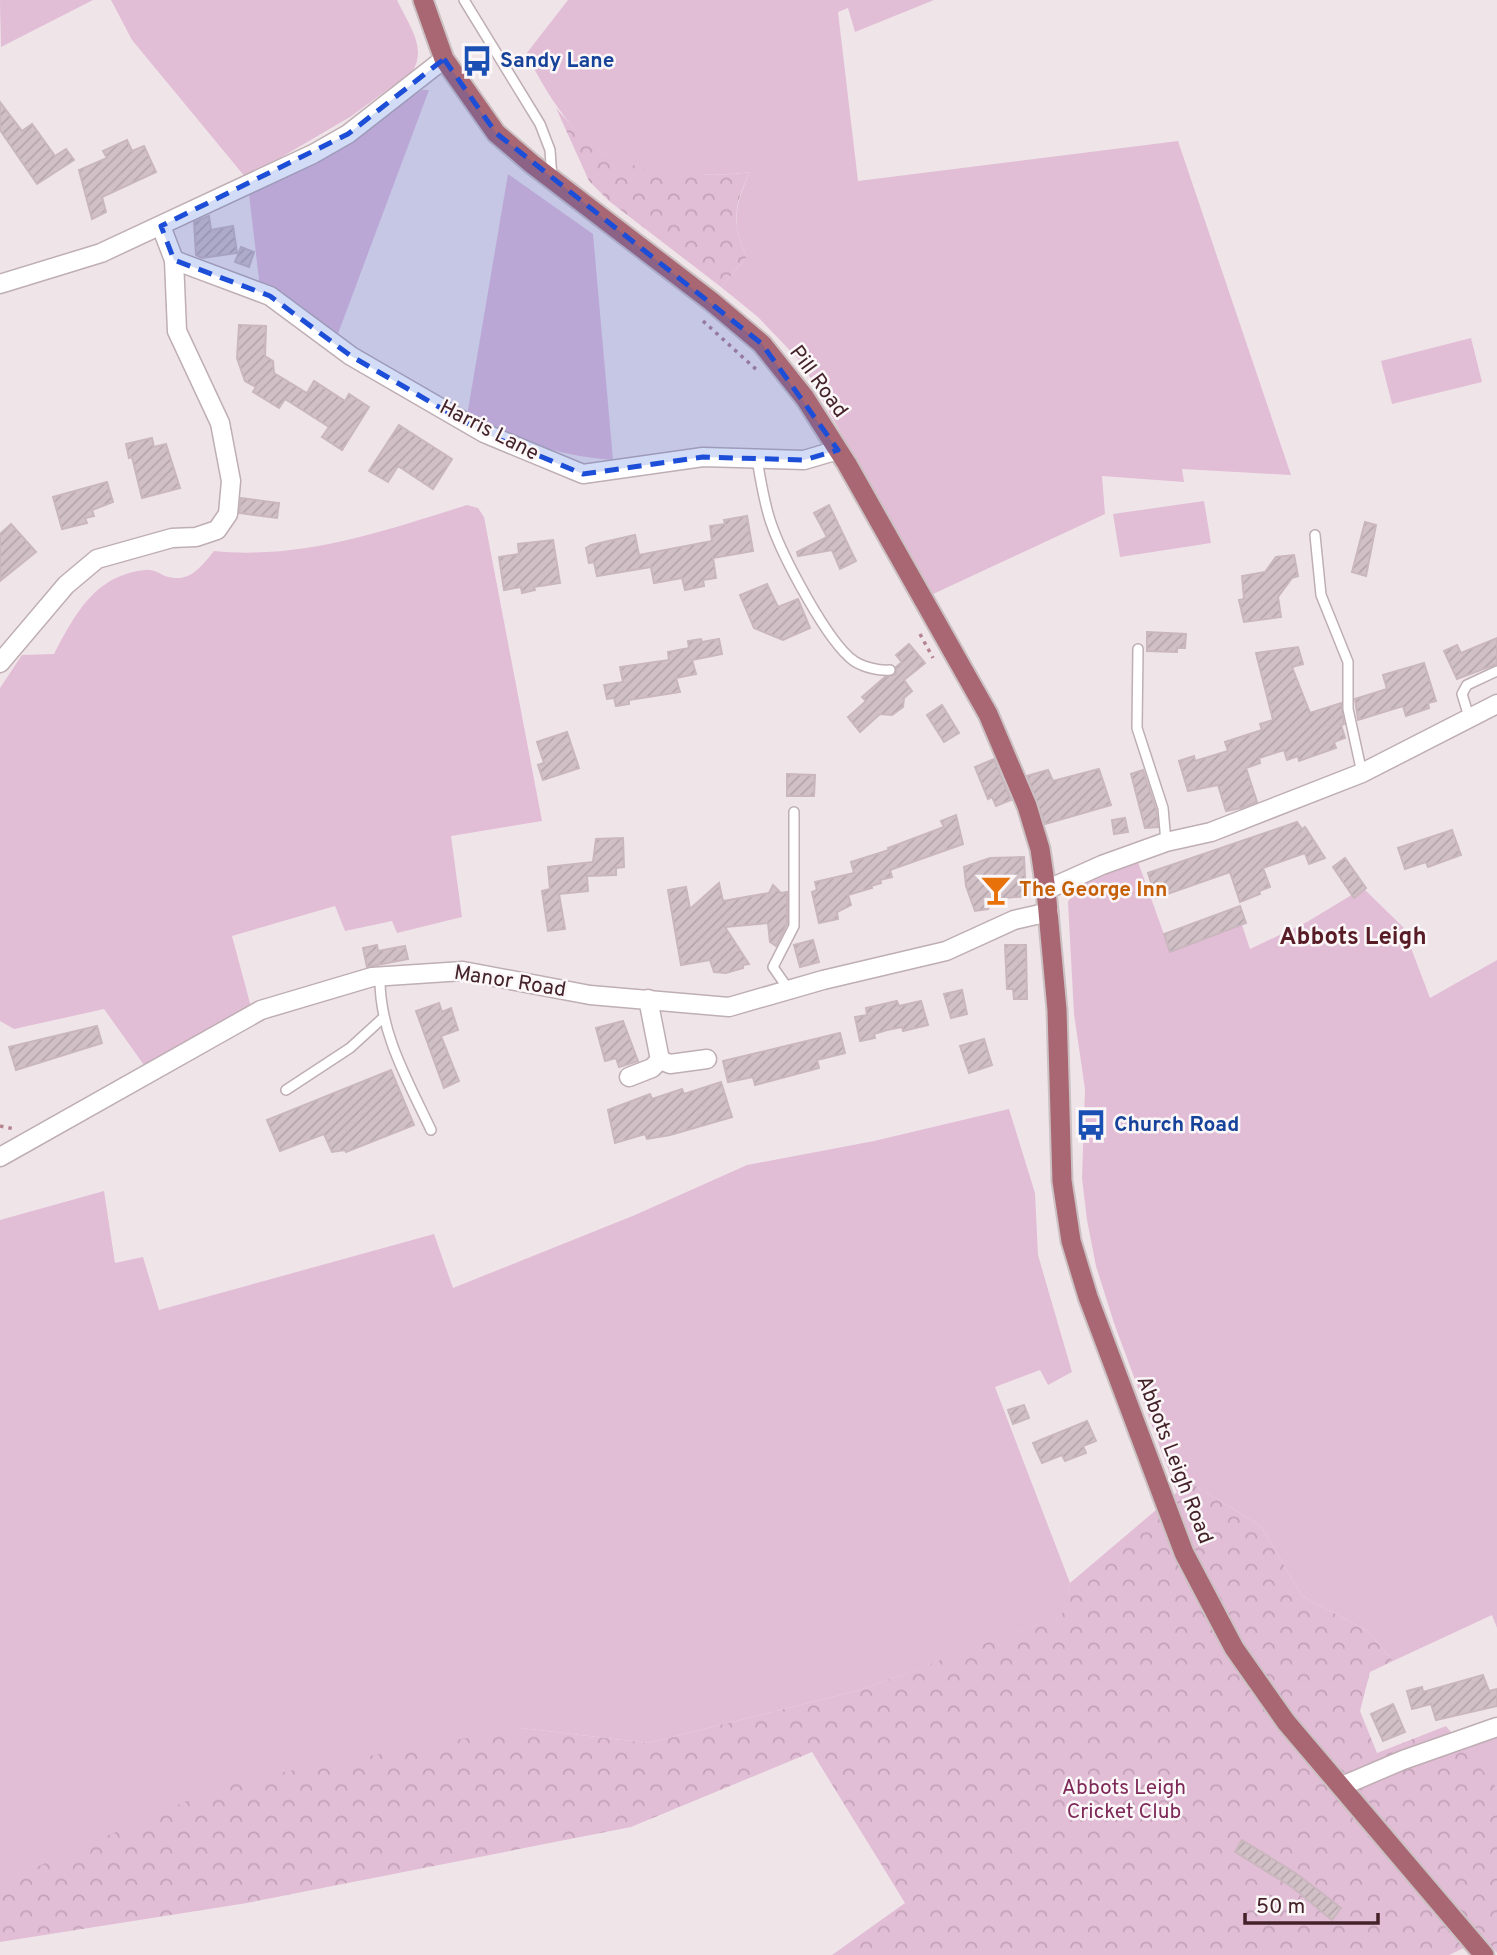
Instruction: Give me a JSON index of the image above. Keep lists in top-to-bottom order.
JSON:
{
  "streets": {
    "main road": ["Pill Road", "Abbots Leigh Road"],
    "street": ["Harris Lane", "Manor Road"]
  },
  "crossings": [
    ["Pill Road", "Harris Lane"],
    ["Pill Road", "Abbots Leigh Road"],
    ["Manor Road", "Abbots Leigh Road"]
  ],
  "districts": ["Abbots Leigh"],
  "parks": ["Abbots Leigh Cricket Club"],
  "places": {
    "bus stop": ["Sandy Lane", "Church Road"],
    "bar": ["The George Inn"]
  },
  "scale_bar": "50 m"
}
